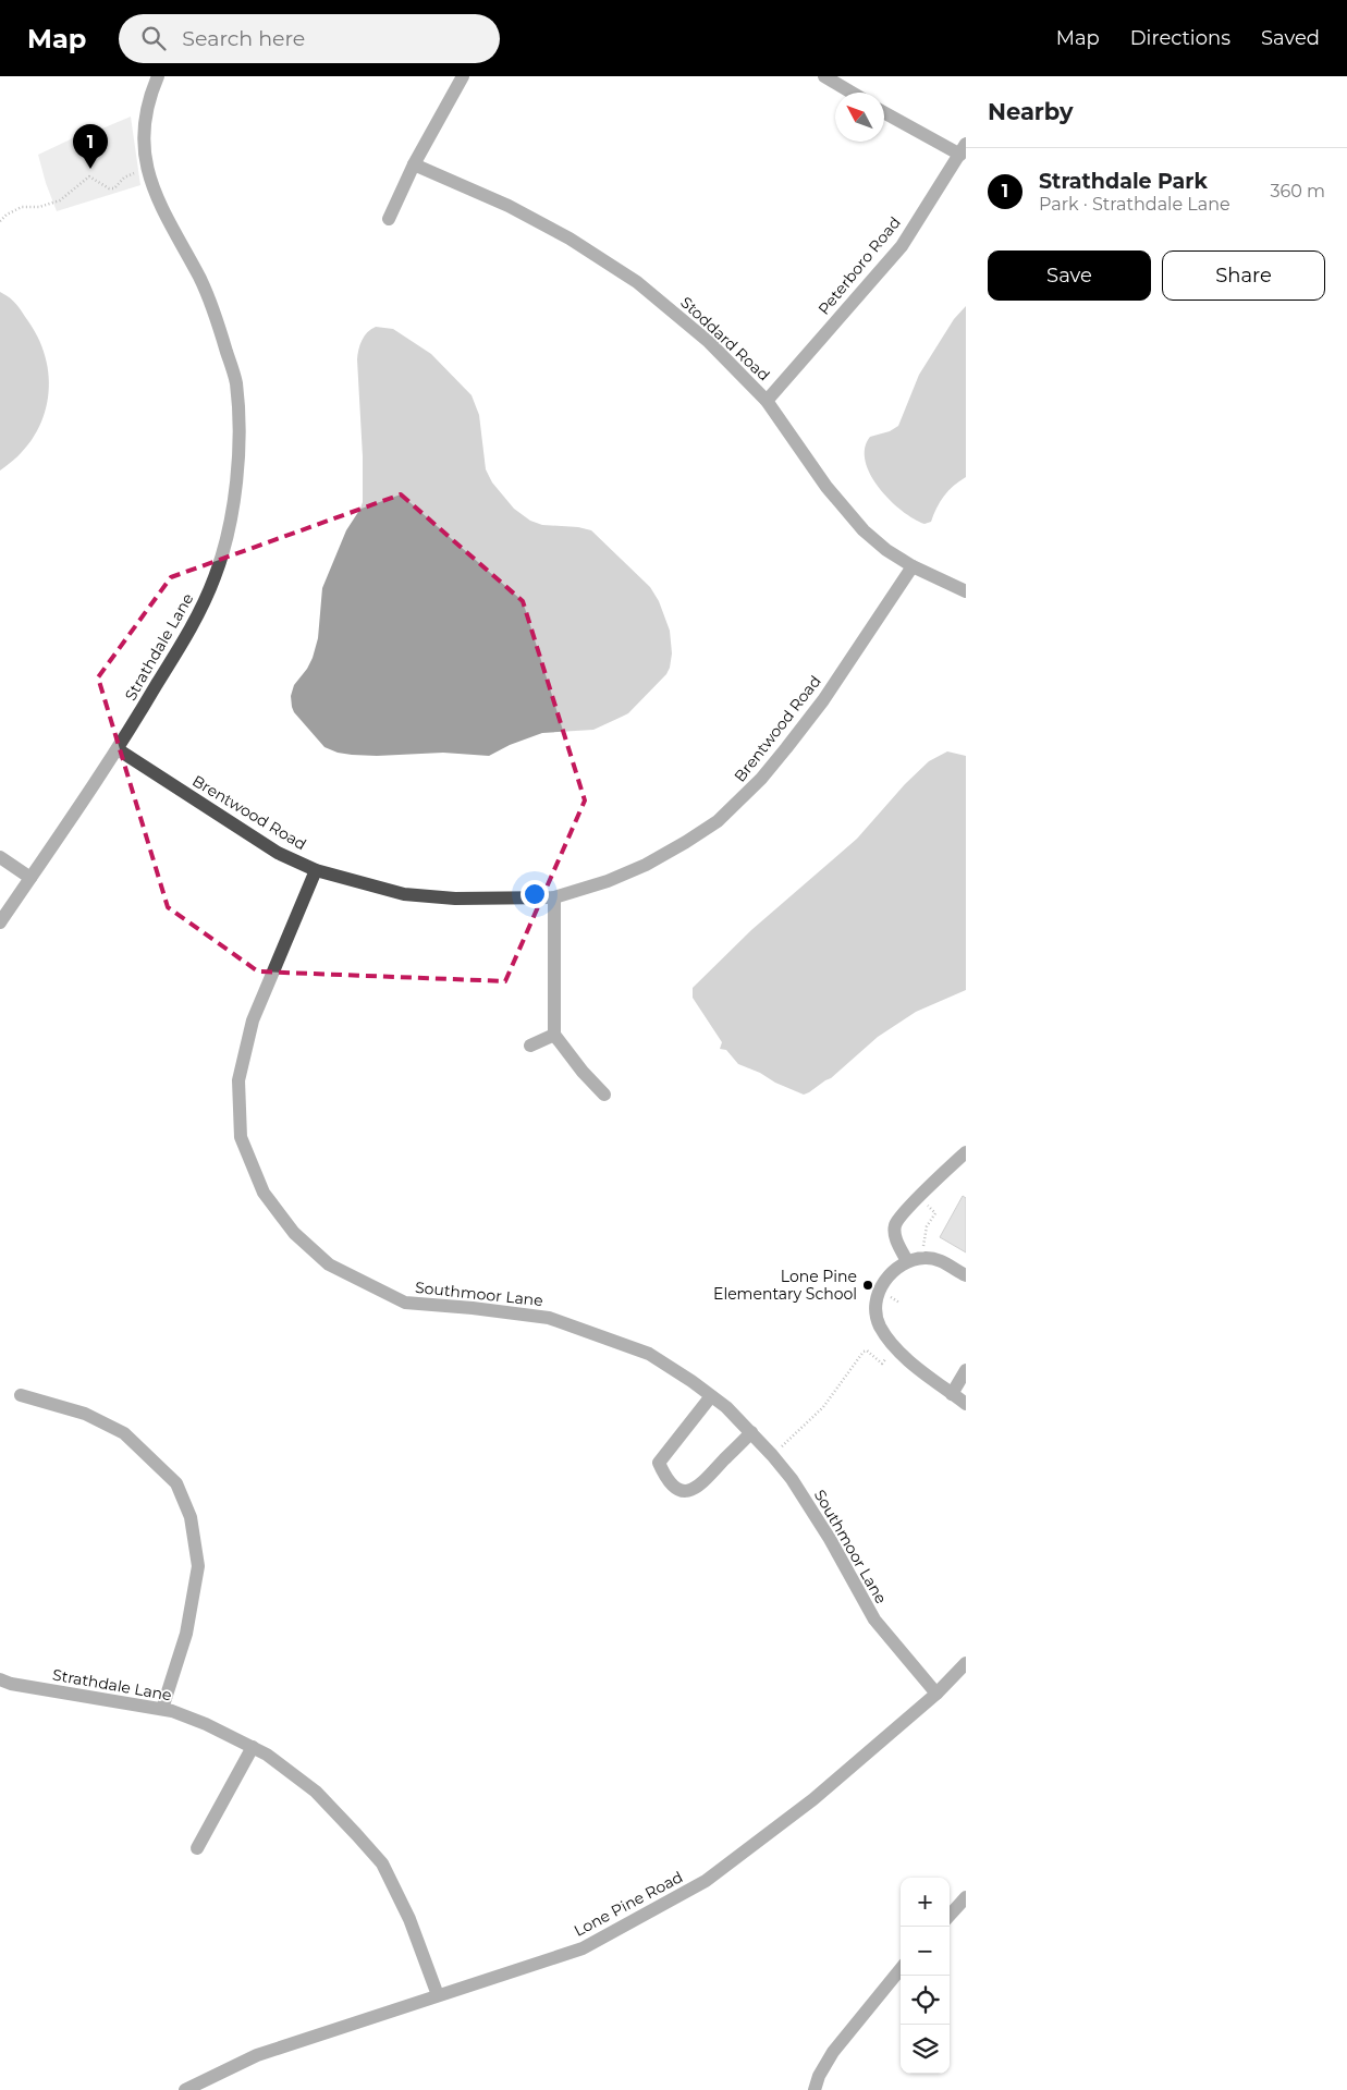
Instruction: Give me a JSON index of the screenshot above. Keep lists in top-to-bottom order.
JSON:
{
  "streets": {
    "street": [
      "Peterboro Road",
      "Stoddard Road",
      "Strathdale Lane",
      "Brentwood Road",
      "Southmoor Lane",
      "Lone Pine Road"
    ]
  },
  "crossings": [
    ["Peterboro Road", "Stoddard Road"],
    ["Stoddard Road", "Brentwood Road"],
    ["Strathdale Lane", "Brentwood Road"],
    ["Strathdale Lane", "Lone Pine Road"],
    ["Brentwood Road", "Southmoor Lane"],
    ["Southmoor Lane", "Lone Pine Road"]
  ],
  "places": ["Lone Pine Elementary School"],
  "north": "top left",
  "page": {
    "header": "Map",
    "search": "Search here",
    "nav": ["Map", "Directions", "Saved"],
    "heading": "Nearby",
    "pins": "1",
    "list": [
      {
        "mark": "1",
        "name": "Strathdale Park",
        "note": "Park · Strathdale Lane",
        "value": "360 m"
      }
    ],
    "buttons": ["Save", "Share"],
    "map_buttons": ["+", "−"]
  }
}
